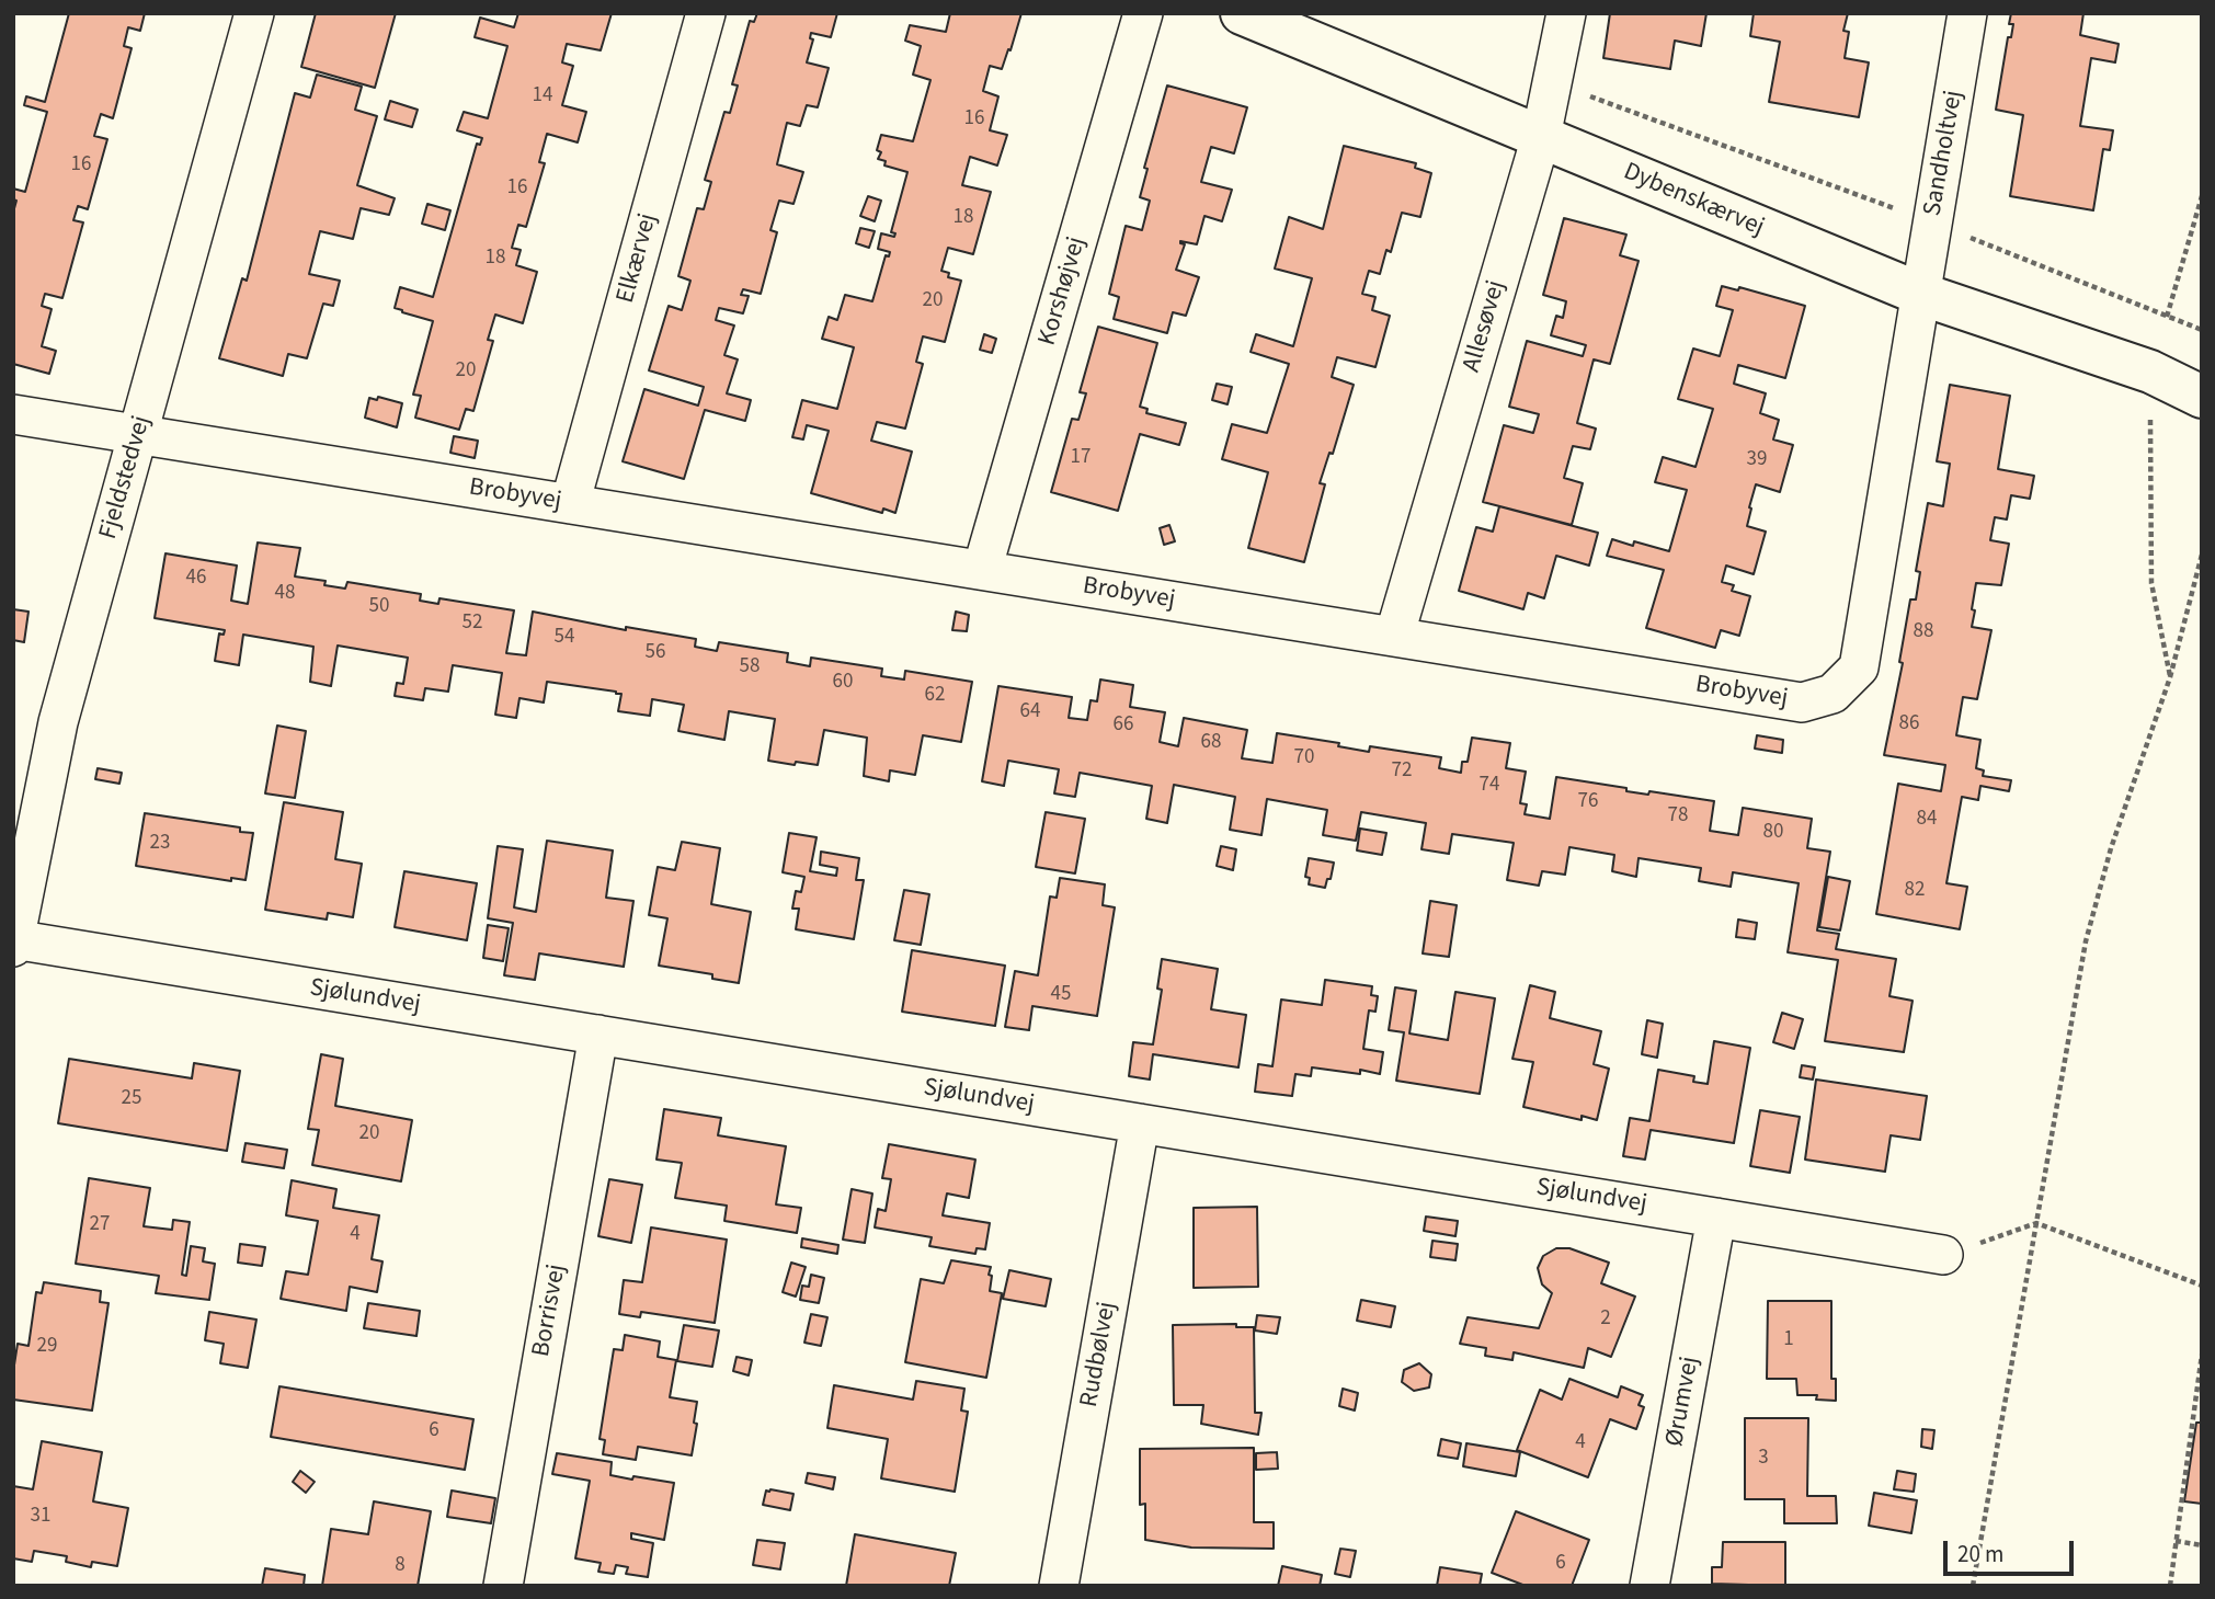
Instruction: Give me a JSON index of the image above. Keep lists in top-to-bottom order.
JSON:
{
  "streets": {
    "street": [
      "Sandholtvej",
      "Dybenskærvej",
      "Elkærvej",
      "Korshøjvej",
      "Allesøvej",
      "Fjeldstedvej",
      "Brobyvej",
      "Sjølundvej",
      "Borrisvej",
      "Rudbølvej",
      "Ørumvej"
    ]
  },
  "crossings": [
    ["Sandholtvej", "Dybenskærvej"],
    ["Sandholtvej", "Brobyvej"],
    ["Dybenskærvej", "Allesøvej"],
    ["Dybenskærvej", "Brobyvej"],
    ["Elkærvej", "Brobyvej"],
    ["Korshøjvej", "Brobyvej"],
    ["Allesøvej", "Brobyvej"],
    ["Fjeldstedvej", "Brobyvej"],
    ["Fjeldstedvej", "Sjølundvej"],
    ["Sjølundvej", "Borrisvej"],
    ["Sjølundvej", "Rudbølvej"],
    ["Sjølundvej", "Ørumvej"]
  ],
  "house_numbers": [
    "14",
    "16",
    "16",
    "16",
    "18",
    "18",
    "20",
    "20",
    "17",
    "39",
    "46",
    "48",
    "50",
    "52",
    "88",
    "54",
    "56",
    "58",
    "60",
    "62",
    "64",
    "86",
    "66",
    "68",
    "70",
    "72",
    "74",
    "76",
    "78",
    "84",
    "80",
    "23",
    "82",
    "45",
    "25",
    "20",
    "27",
    "4",
    "2",
    "1",
    "29",
    "6",
    "4",
    "3",
    "31",
    "6",
    "8"
  ],
  "scale_bar": "20 m"
}
